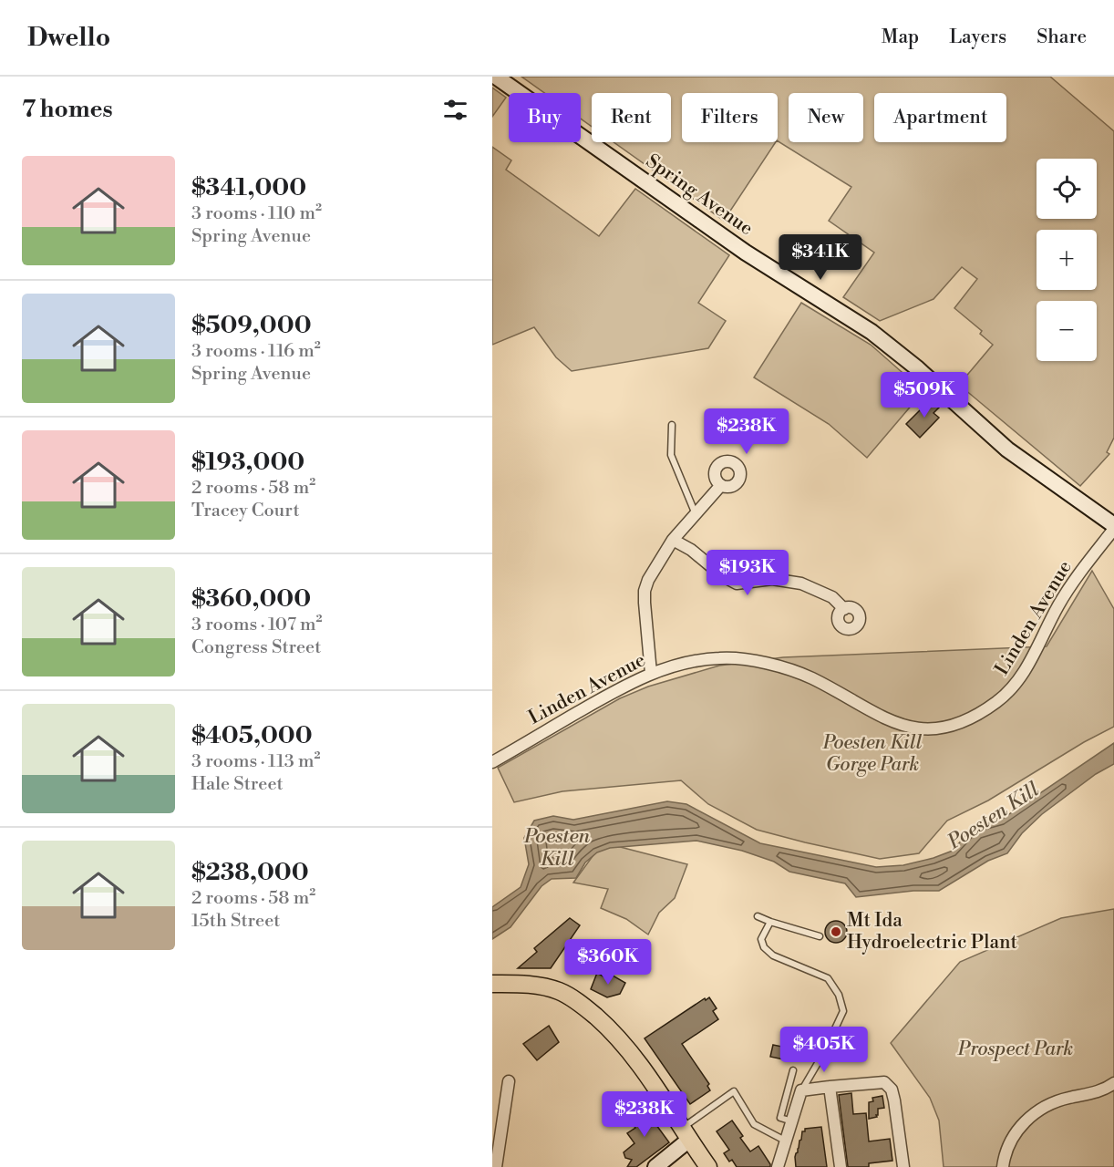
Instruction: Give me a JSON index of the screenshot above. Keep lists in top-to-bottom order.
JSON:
{
  "streets": {
    "street": ["Spring Avenue", "Linden Avenue"]
  },
  "crossings": [
    ["Spring Avenue", "Linden Avenue"]
  ],
  "water": ["Poesten Kill"],
  "parks": ["Poesten Kill Gorge Park", "Prospect Park"],
  "places": ["Mt Ida Hydroelectric Plant"],
  "page": {
    "header": "Dwello",
    "nav": ["Map", "Layers", "Share"],
    "heading": "7 homes",
    "chip": [
      "Buy",
      "Rent",
      "Filters",
      "New",
      "Apartment"
    ],
    "list": [
      {
        "name": "$341,000",
        "note": "3 rooms · 110 m² · Spring Avenue"
      },
      {
        "name": "$509,000",
        "note": "3 rooms · 116 m² · Spring Avenue"
      },
      {
        "name": "$193,000",
        "note": "2 rooms · 58 m² · Tracey Court"
      },
      {
        "name": "$360,000",
        "note": "3 rooms · 107 m² · Congress Street"
      },
      {
        "name": "$405,000",
        "note": "3 rooms · 113 m² · Hale Street"
      },
      {
        "name": "$238,000",
        "note": "2 rooms · 58 m² · 15th Street"
      }
    ],
    "map_buttons": ["+", "−"],
    "price": [
      "$341K",
      "$509K",
      "$238K",
      "$193K",
      "$360K",
      "$405K",
      "$238K"
    ]
  }
}
